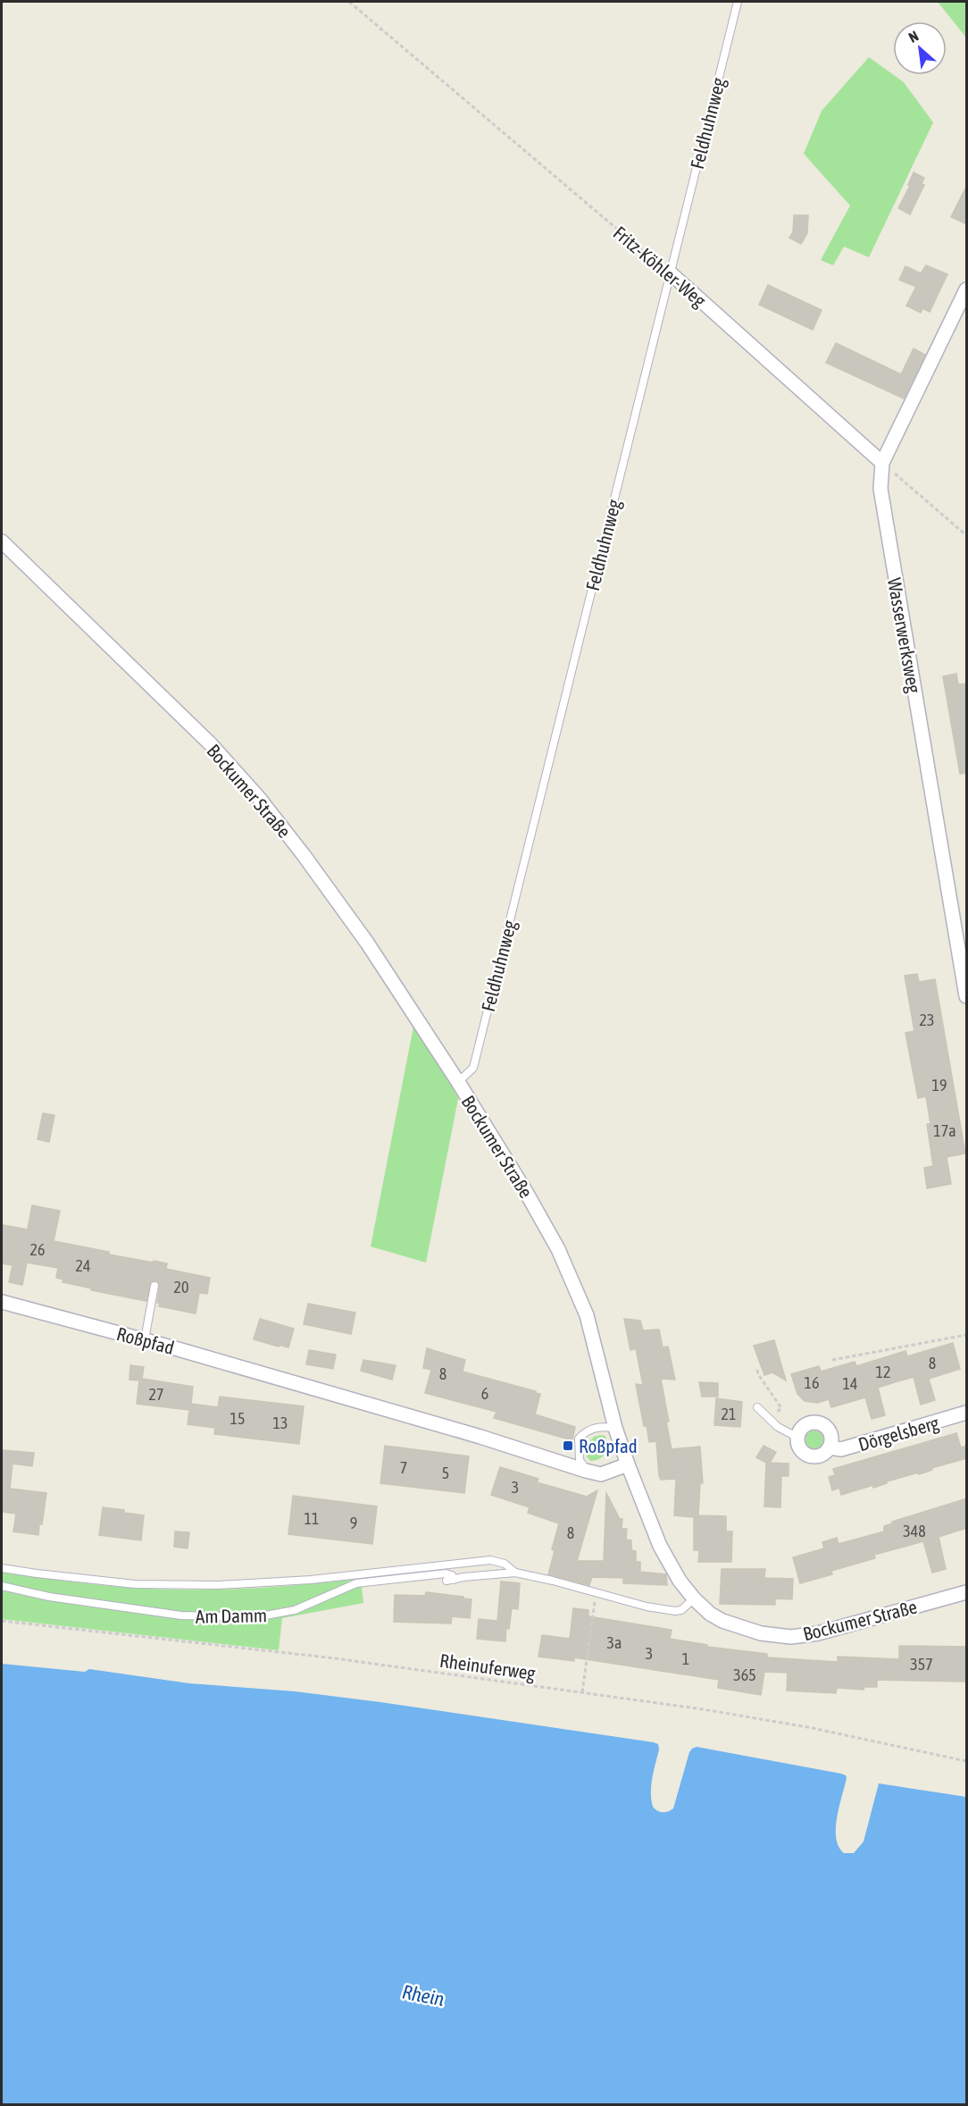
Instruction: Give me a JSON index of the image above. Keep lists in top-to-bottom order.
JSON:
{
  "streets": {
    "street": [
      "Fritz-Köhler-Weg",
      "Wasserwerksweg",
      "Bockumer Straße",
      "Roßpfad",
      "Dörgelsberg"
    ],
    "lane": ["Feldhuhnweg", "Am Damm"],
    "path": ["Rheinuferweg"]
  },
  "crossings": [
    ["Feldhuhnweg", "Fritz-Köhler-Weg"],
    ["Feldhuhnweg", "Bockumer Straße"],
    ["Fritz-Köhler-Weg", "Wasserwerksweg"],
    ["Bockumer Straße", "Roßpfad"],
    ["Bockumer Straße", "Am Damm"]
  ],
  "water": ["Rhein"],
  "places": {
    "transit": ["Roßpfad"]
  },
  "house_numbers": [
    "23",
    "19",
    "17a",
    "26",
    "24",
    "20",
    "8",
    "12",
    "8",
    "16",
    "14",
    "6",
    "27",
    "21",
    "15",
    "13",
    "7",
    "5",
    "3",
    "11",
    "9",
    "348",
    "8",
    "3a",
    "3",
    "1",
    "357",
    "365"
  ],
  "north": "top left"
}
